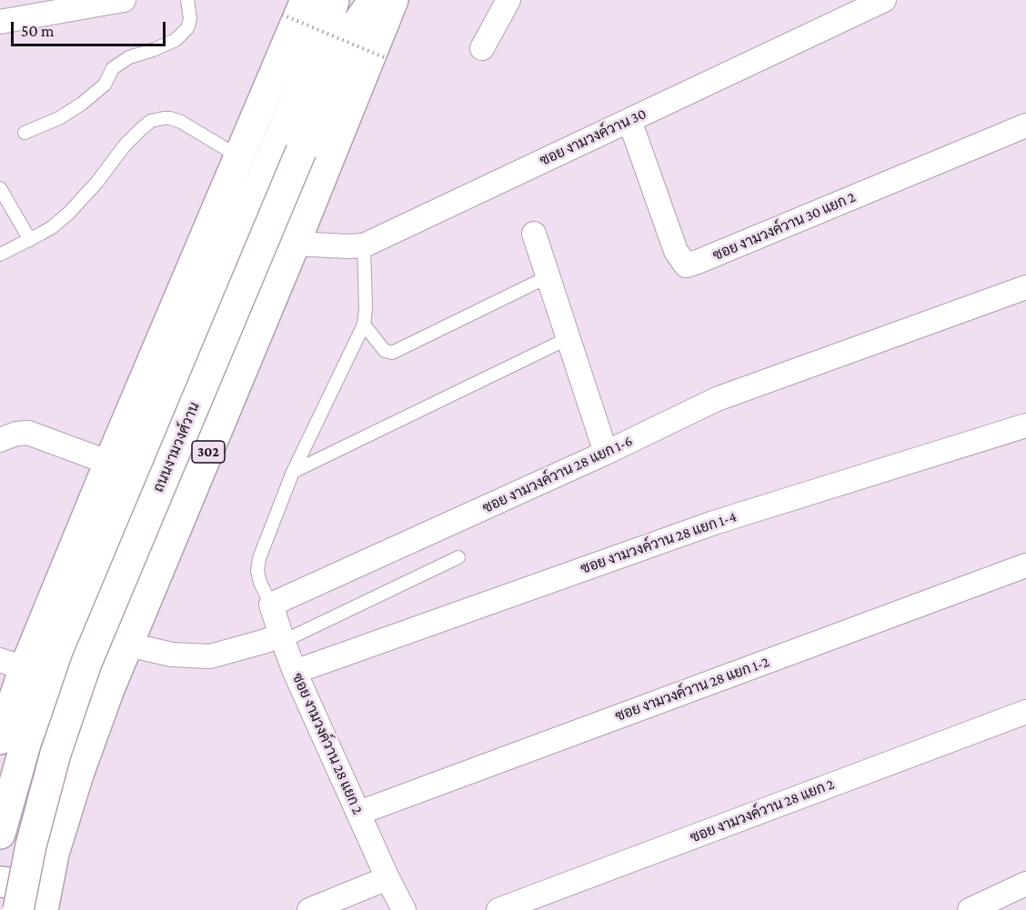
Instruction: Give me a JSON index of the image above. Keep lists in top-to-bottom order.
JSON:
{
  "streets": {
    "main road": ["ถนนงามวงศ์วาน", "302"],
    "street": [
      "ซอย งามวงค์วาน 30",
      "ซอย งามวงค์วาน 30 แยก 2",
      "ซอย งามวงค์วาน 28 แยก 1-6",
      "ซอย งามวงค์วาน 28 แยก 1-4",
      "ซอย งามวงค์วาน 28 แยก 1-2",
      "ซอย งามวงค์วาน 28 แยก 2"
    ]
  },
  "crossings": [
    ["ซอย งามวงค์วาน 30", "ซอย งามวงค์วาน 30 แยก 2"],
    ["ซอย งามวงค์วาน 30", "ถนนงามวงศ์วาน"],
    ["ซอย งามวงค์วาน 28 แยก 1-4", "ซอย งามวงค์วาน 28 แยก 2"],
    ["ซอย งามวงค์วาน 28 แยก 1-2", "ซอย งามวงค์วาน 28 แยก 2"]
  ],
  "scale_bar": "50 m"
}
